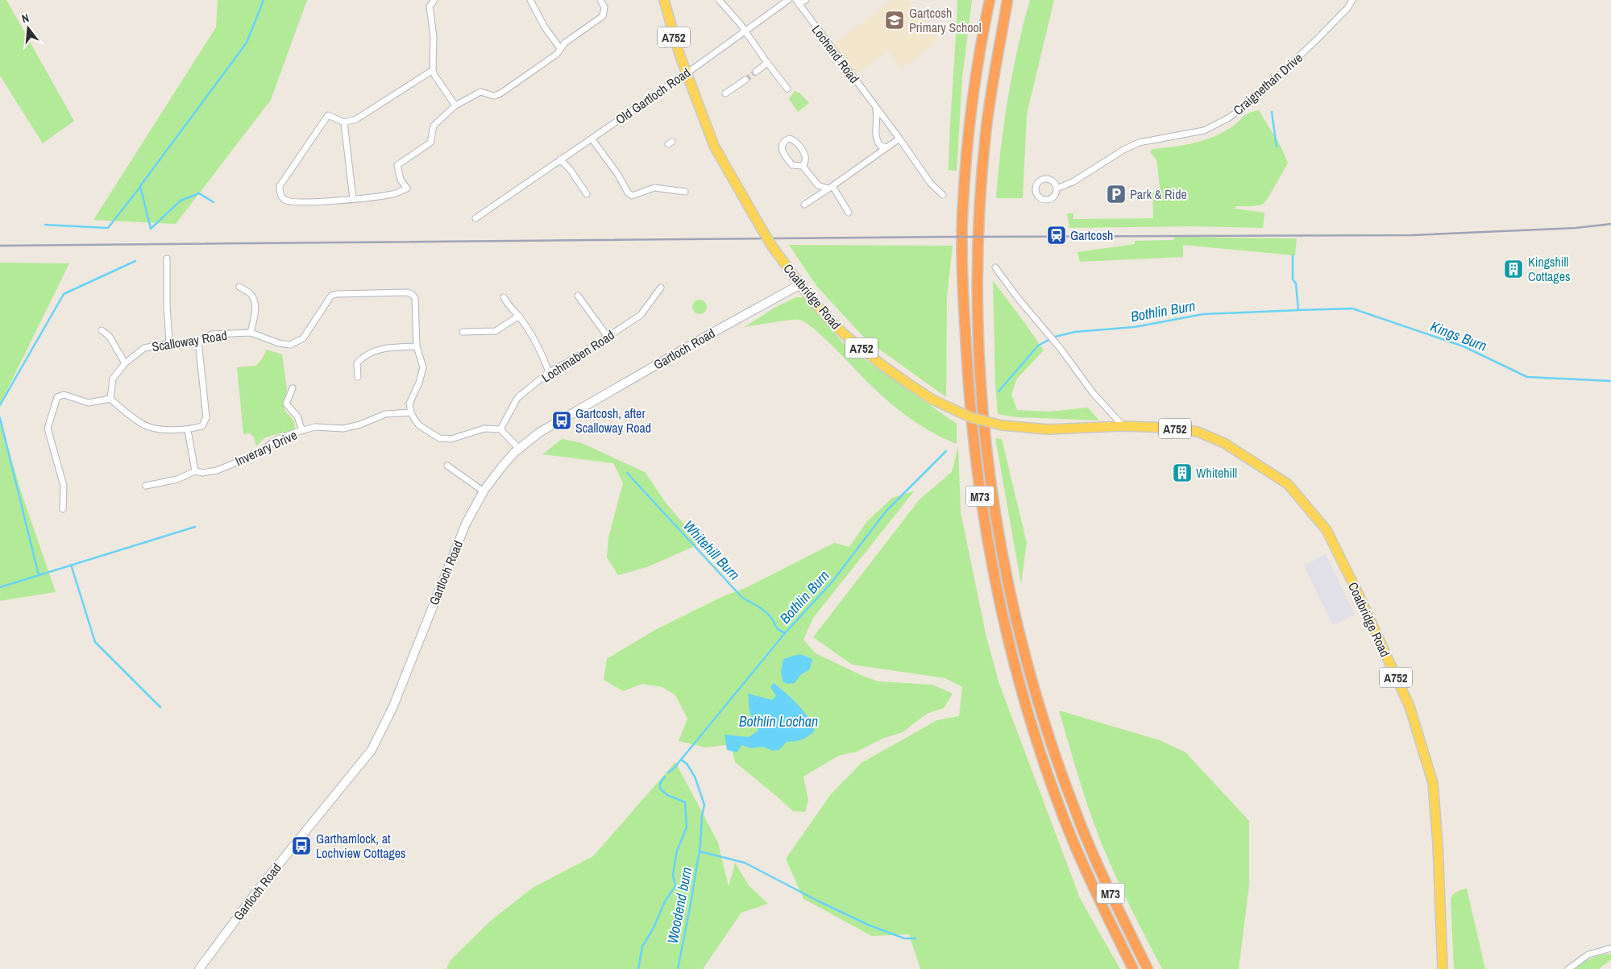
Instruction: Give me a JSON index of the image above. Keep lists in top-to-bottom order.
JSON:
{
  "streets": {
    "highway": ["M73"],
    "main road": ["A752", "Coatbridge Road", "Gartloch Road"],
    "street": [
      "Lochend Road",
      "Craignethan Drive",
      "Old Gartloch Road",
      "Scalloway Road",
      "Lochmaben Road",
      "Inverary Drive"
    ]
  },
  "crossings": [
    ["A752", "Old Gartloch Road"],
    ["A752", "Coatbridge Road"],
    ["Old Gartloch Road", "Coatbridge Road"],
    ["Coatbridge Road", "Gartloch Road"]
  ],
  "water": [
    "Bothlin Burn",
    "Kings Burn",
    "Whitehill Burn",
    "Bothlin Lochan",
    "Woodend burn"
  ],
  "places": {
    "school or university": ["Gartcosh Primary School"],
    "parking": ["Park & Ride"],
    "station": ["Gartcosh"],
    "building": ["Kingshill Cottages", "Whitehill"],
    "bus stop": ["Gartcosh, after Scalloway Road", "Garthamlock, at Lochview Cottages"]
  },
  "north": "top"
}
